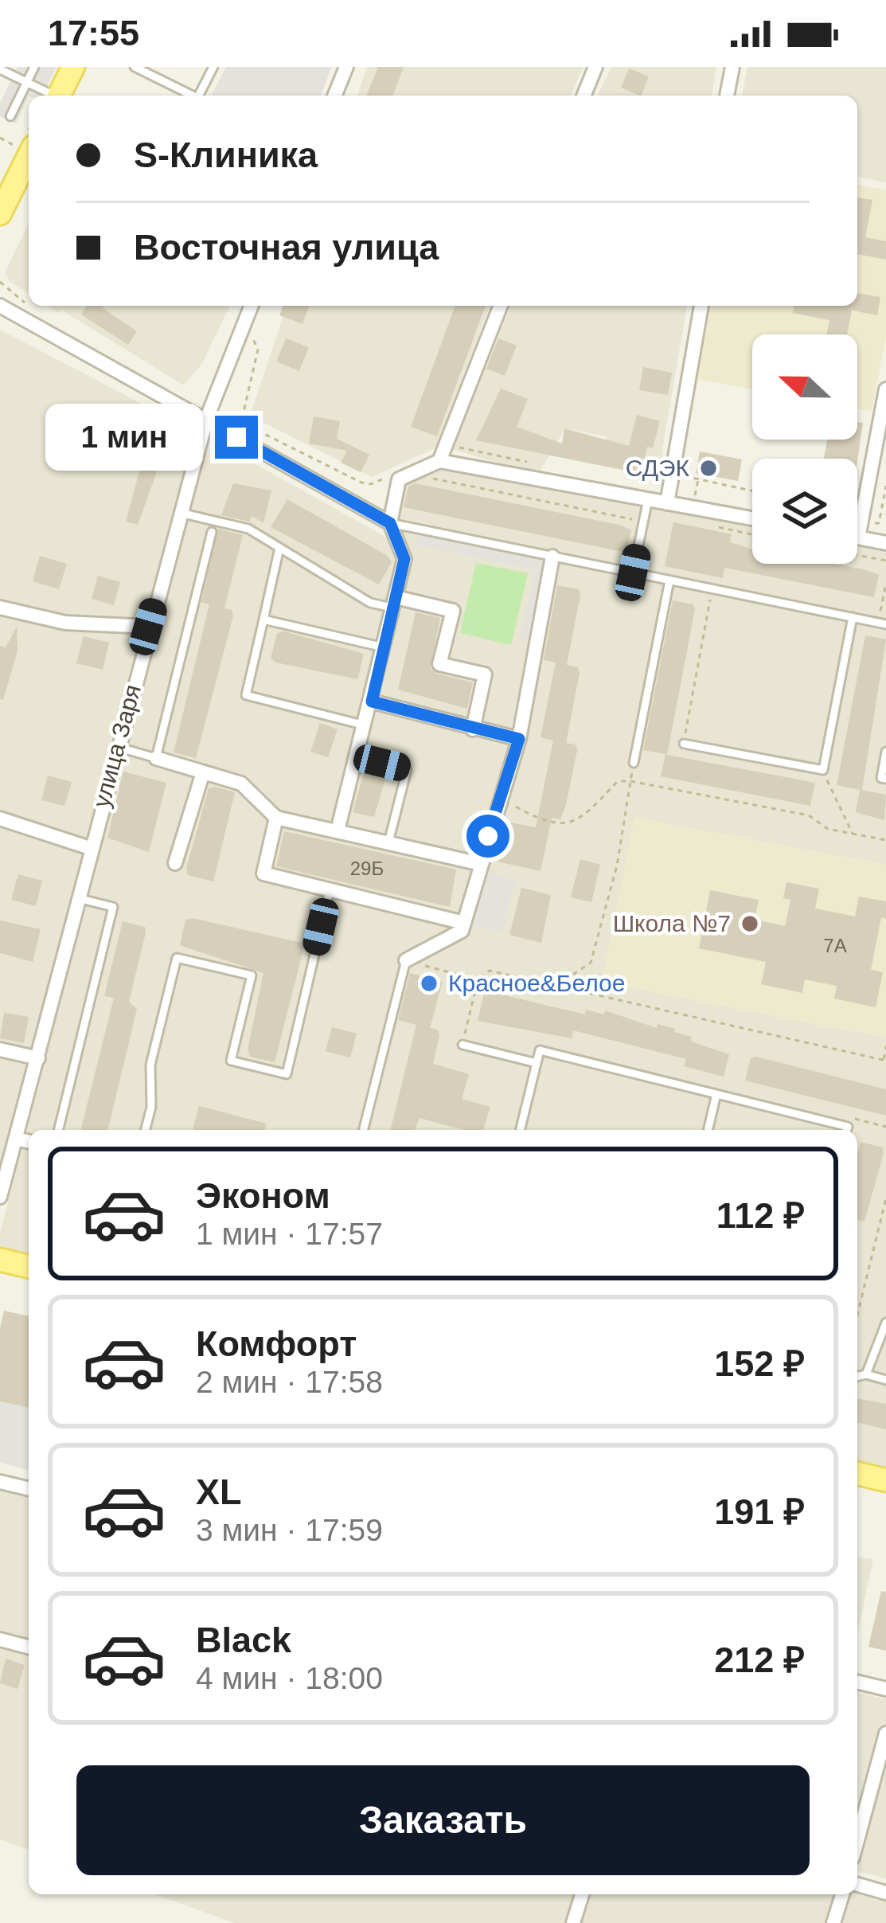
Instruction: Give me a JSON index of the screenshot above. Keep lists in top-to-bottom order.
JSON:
{
  "streets": {
    "street": ["улица Заря"]
  },
  "places": ["СДЭК", "Школа №7", "Красное&Белое"],
  "house_numbers": ["29Б", "7А"],
  "north": "left",
  "page": {
    "status": "17:55",
    "banner": ["S-Клиника", "Восточная улица"],
    "bubble": "1 мин",
    "list": [
      {
        "name": "Эконом",
        "note": "1 мин · 17:57",
        "value": "112 ₽"
      },
      {
        "name": "Комфорт",
        "note": "2 мин · 17:58",
        "value": "152 ₽"
      },
      {
        "name": "XL",
        "note": "3 мин · 17:59",
        "value": "191 ₽"
      },
      {
        "name": "Black",
        "note": "4 мин · 18:00",
        "value": "212 ₽"
      }
    ],
    "buttons": "Заказать"
  }
}
